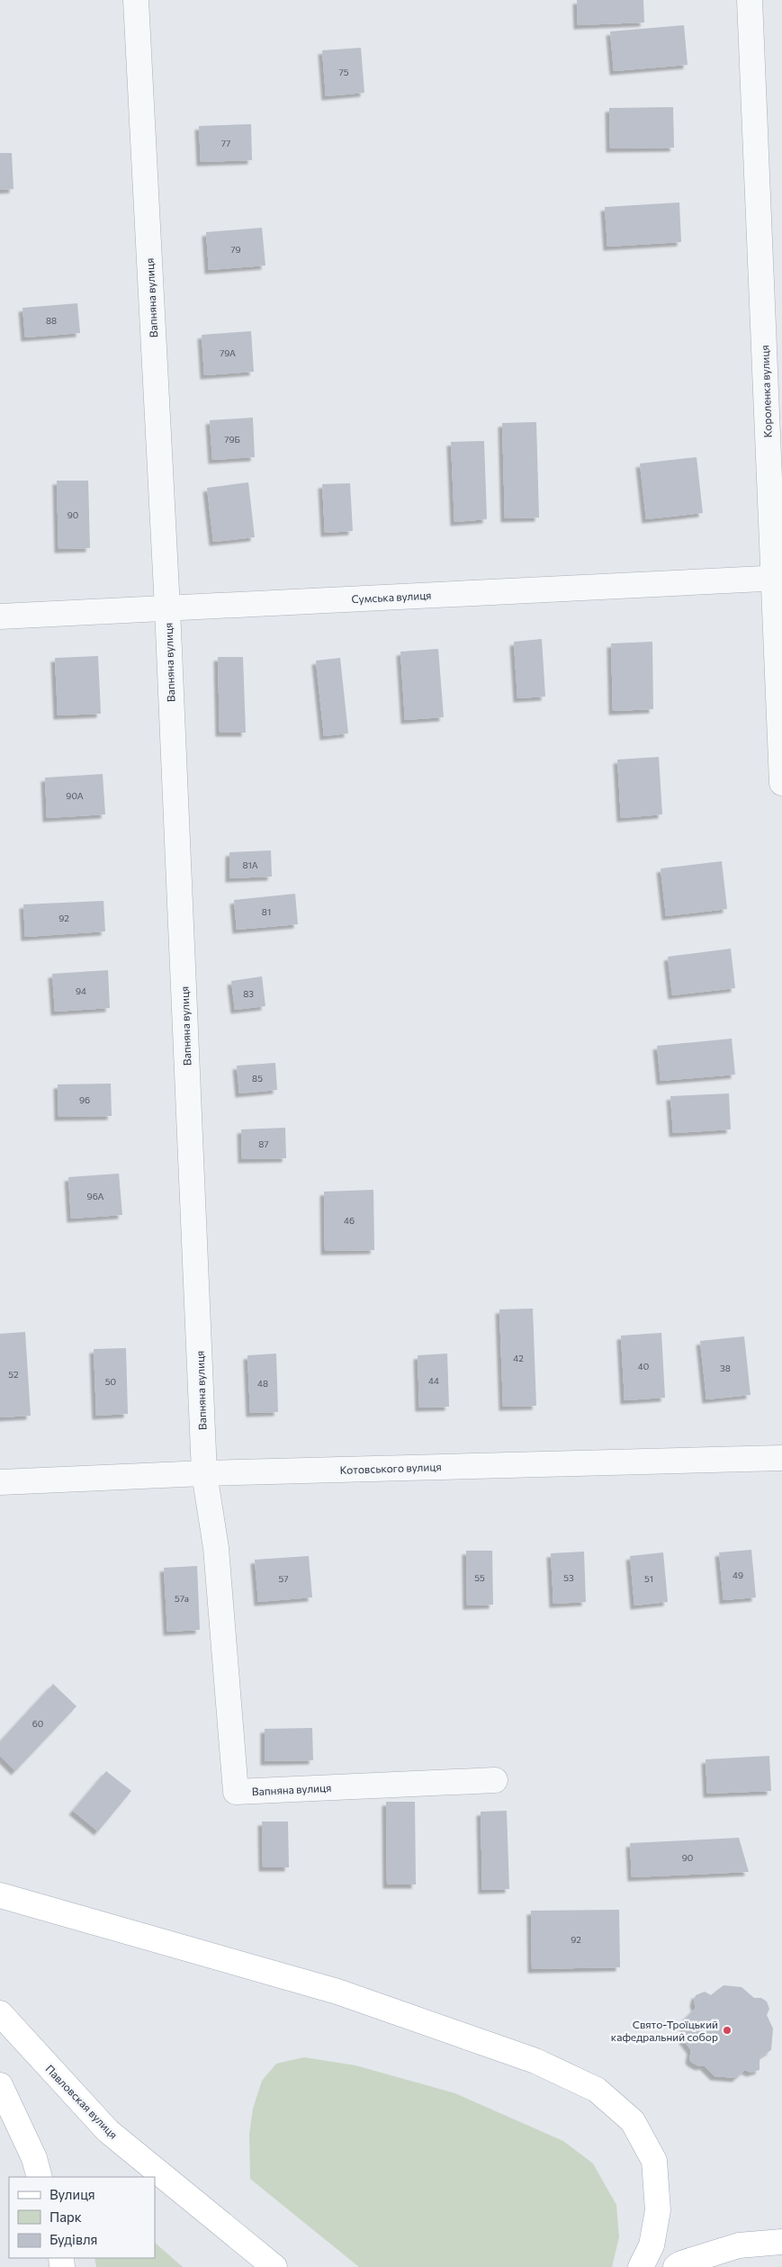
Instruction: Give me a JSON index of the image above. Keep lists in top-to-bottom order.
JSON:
{
  "streets": {
    "main road": ["Павловская вулиця"],
    "street": [
      "Вапняна вулиця",
      "Короленка вулиця",
      "Сумська вулиця",
      "Котовського вулиця"
    ]
  },
  "crossings": [
    ["Вапняна вулиця", "Сумська вулиця"],
    ["Вапняна вулиця", "Котовського вулиця"],
    ["Короленка вулиця", "Сумська вулиця"]
  ],
  "places": ["Свято-Троїцький кафедральний собор"],
  "house_numbers": [
    "75",
    "77",
    "79",
    "88",
    "79А",
    "79Б",
    "90",
    "90А",
    "81А",
    "81",
    "92",
    "94",
    "83",
    "85",
    "96",
    "87",
    "96А",
    "46",
    "42",
    "40",
    "38",
    "52",
    "44",
    "50",
    "48",
    "49",
    "55",
    "53",
    "57",
    "51",
    "57а",
    "60",
    "90",
    "92"
  ],
  "legend": ["Вулиця", "Парк", "Будівля"]
}
